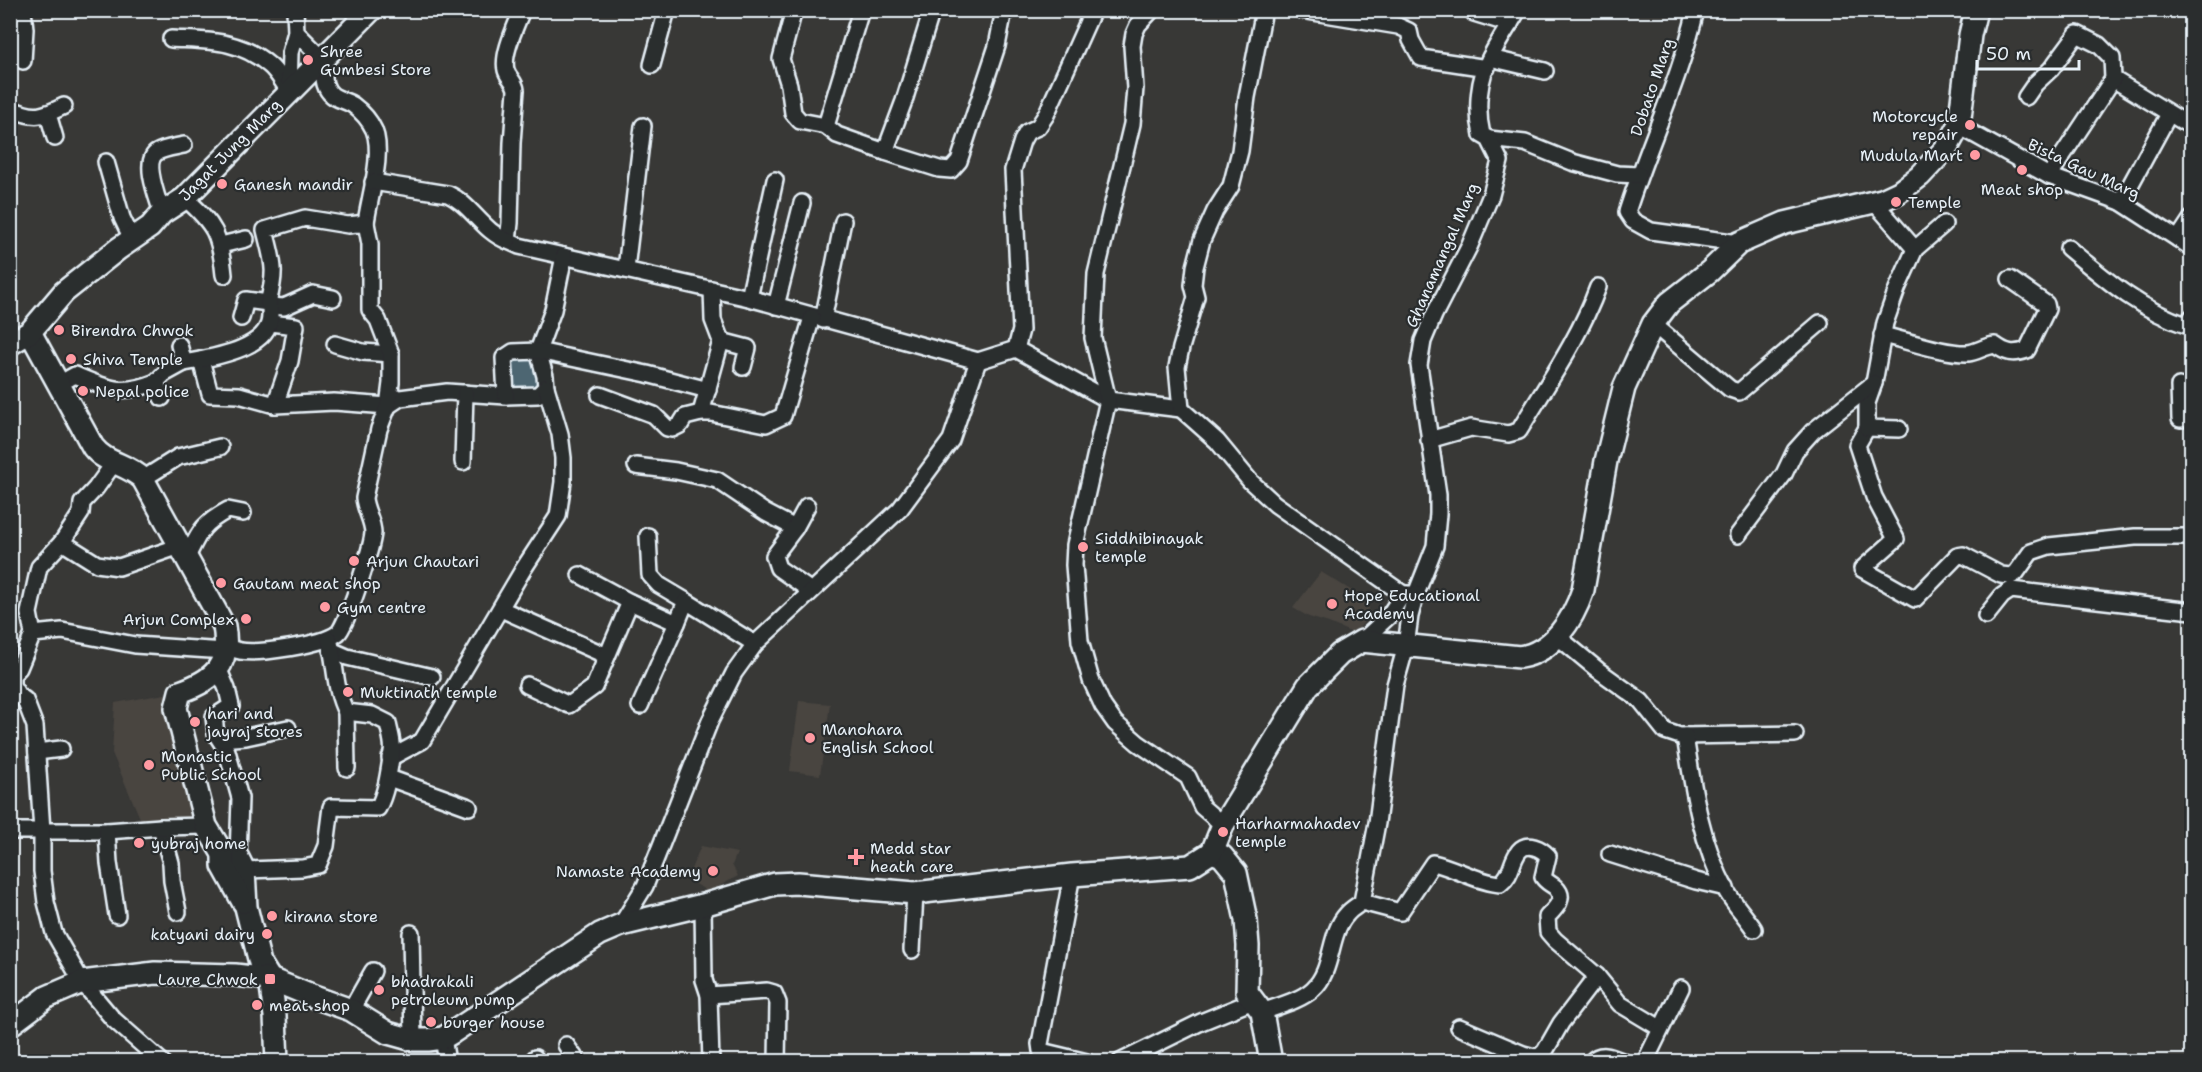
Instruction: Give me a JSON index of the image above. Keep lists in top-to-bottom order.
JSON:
{
  "streets": {
    "main road": ["Jagat Jung Marg"],
    "street": ["Dobato Marg", "Bista Gau Marg", "Ghanamangal Marg"]
  },
  "places": {
    "other": [
      "Shree Gumbesi Store",
      "Motorcycle repair",
      "Mudula Mart",
      "Meat shop",
      "Ganesh mandir",
      "Temple",
      "Birendra Chwok",
      "Shiva Temple",
      "Nepal police",
      "Siddhibinayak temple",
      "Arjun Chautari",
      "Gautam meat shop",
      "Hope Educational Academy",
      "Gym centre",
      "Arjun Complex",
      "Muktinath temple",
      "hari and jayraj stores",
      "Manohara English School",
      "Monastic Public School",
      "Harharmahadev temple",
      "yubraj home",
      "Namaste Academy",
      "kirana store",
      "katyani dairy",
      "bhadrakali petroleum pump",
      "meat shop",
      "burger house"
    ],
    "health": ["Medd star heath care"],
    "transit": ["Laure Chwok"]
  },
  "scale_bar": "50 m"
}
